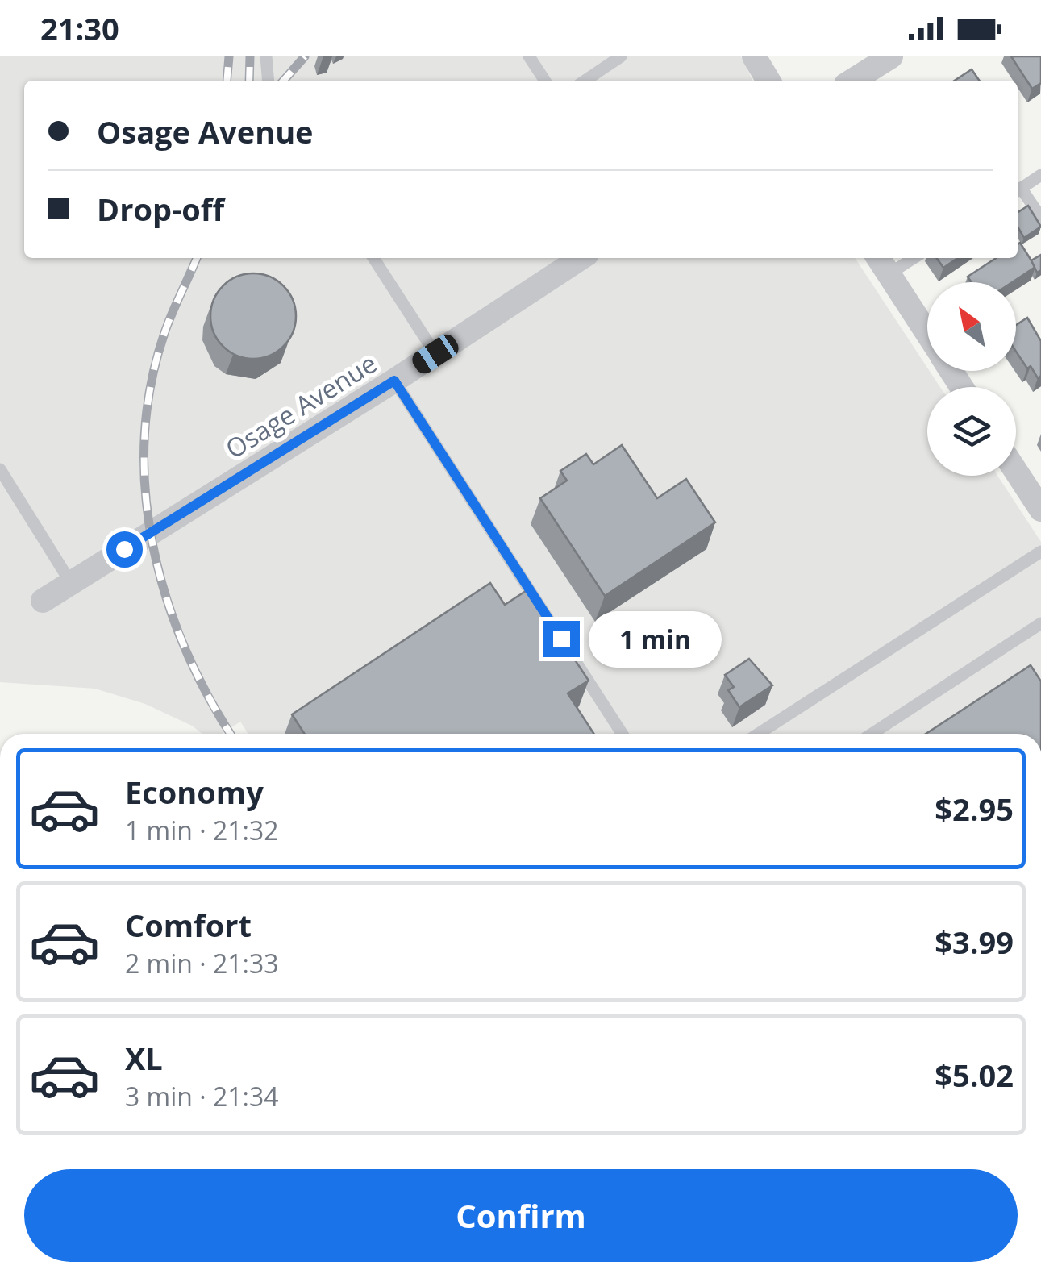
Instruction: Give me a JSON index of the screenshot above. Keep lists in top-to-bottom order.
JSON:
{
  "streets": {
    "street": ["Osage Avenue"]
  },
  "north": "top left",
  "page": {
    "status": "21:30",
    "banner": ["Osage Avenue", "Drop-off"],
    "bubble": "1 min",
    "list": [
      {
        "name": "Economy",
        "note": "1 min · 21:32",
        "value": "$2.95"
      },
      {
        "name": "Comfort",
        "note": "2 min · 21:33",
        "value": "$3.99"
      },
      {
        "name": "XL",
        "note": "3 min · 21:34",
        "value": "$5.02"
      }
    ],
    "buttons": "Confirm"
  }
}
